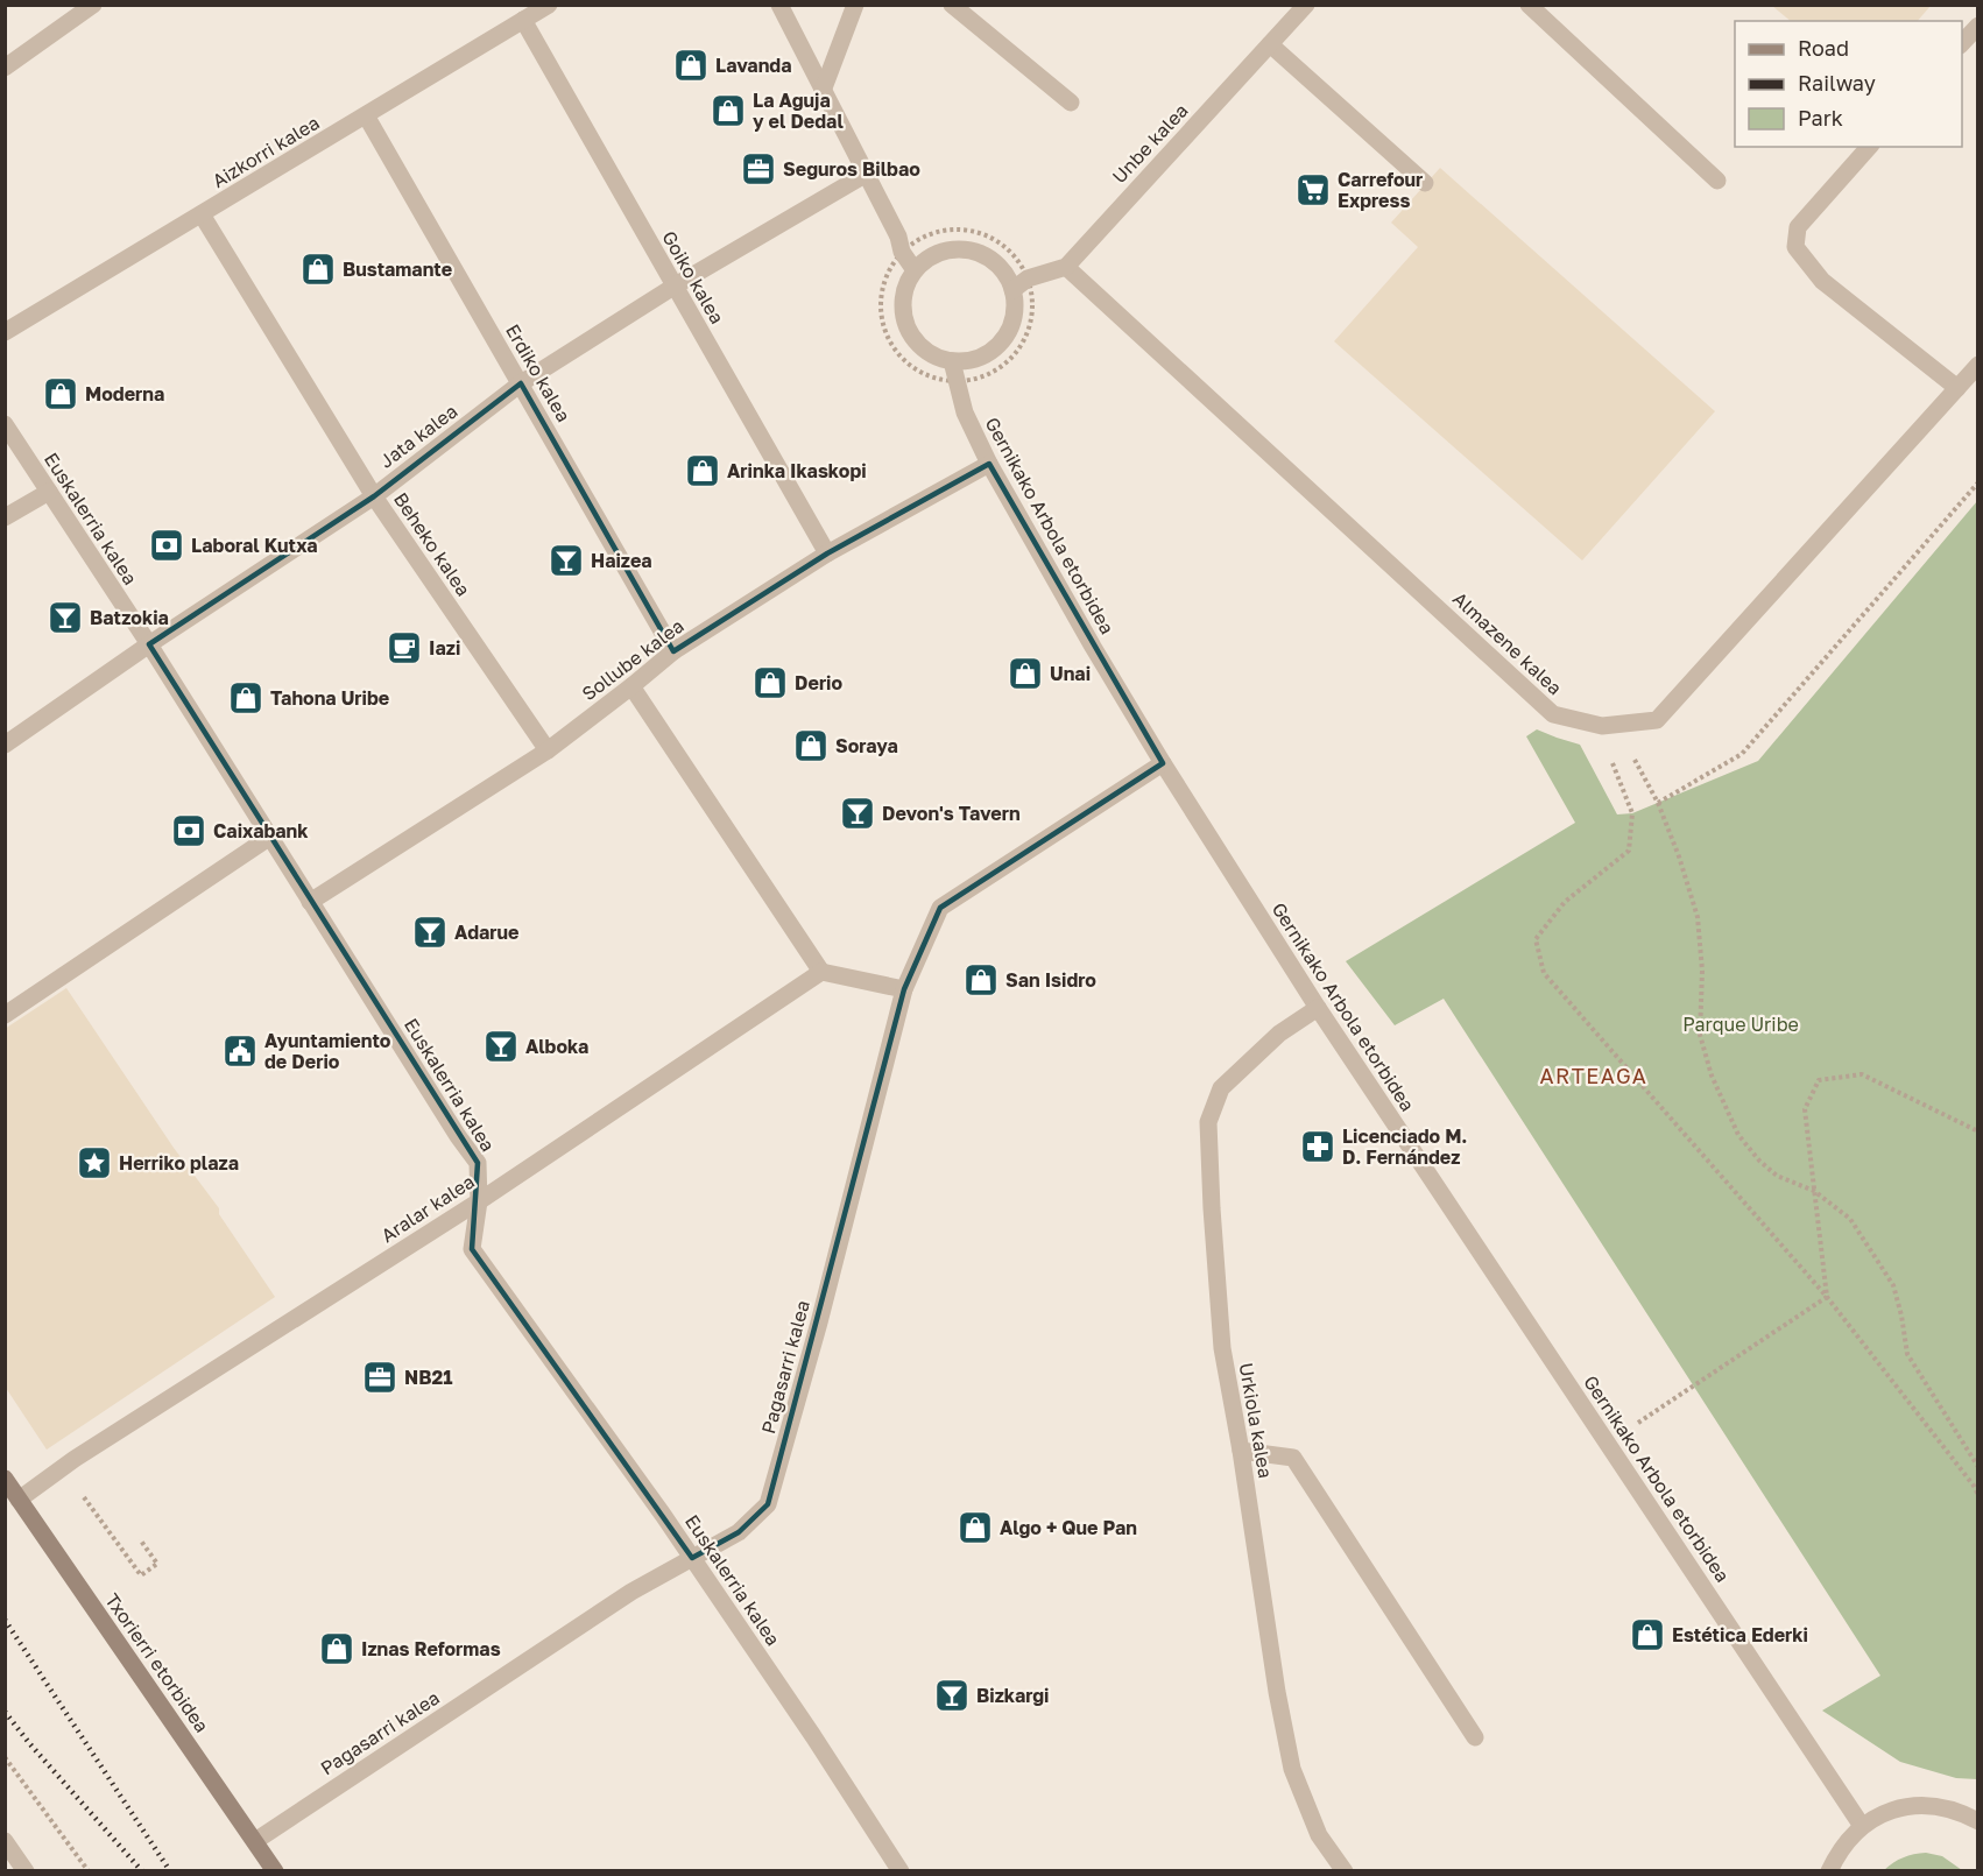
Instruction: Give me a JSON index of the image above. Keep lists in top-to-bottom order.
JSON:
{
  "streets": {
    "street": [
      "Unbe kalea",
      "Aizkorri kalea",
      "Goiko kalea",
      "Erdiko kalea",
      "Jata kalea",
      "Euskalerria kalea",
      "Gernikako Arbola etorbidea",
      "Beheko kalea",
      "Almazene kalea",
      "Sollube kalea",
      "Aralar kalea",
      "Pagasarri kalea",
      "Urkiola kalea",
      "Txorierri etorbidea"
    ]
  },
  "crossings": [
    ["Unbe kalea", "Gernikako Arbola etorbidea"],
    ["Unbe kalea", "Almazene kalea"],
    ["Aizkorri kalea", "Goiko kalea"],
    ["Aizkorri kalea", "Erdiko kalea"],
    ["Aizkorri kalea", "Beheko kalea"],
    ["Goiko kalea", "Jata kalea"],
    ["Goiko kalea", "Sollube kalea"],
    ["Erdiko kalea", "Jata kalea"],
    ["Erdiko kalea", "Sollube kalea"],
    ["Jata kalea", "Euskalerria kalea"],
    ["Jata kalea", "Beheko kalea"],
    ["Euskalerria kalea", "Sollube kalea"],
    ["Euskalerria kalea", "Aralar kalea"],
    ["Euskalerria kalea", "Pagasarri kalea"],
    ["Gernikako Arbola etorbidea", "Sollube kalea"],
    ["Gernikako Arbola etorbidea", "Pagasarri kalea"],
    ["Gernikako Arbola etorbidea", "Urkiola kalea"],
    ["Beheko kalea", "Sollube kalea"],
    ["Aralar kalea", "Txorierri etorbidea"],
    ["Pagasarri kalea", "Txorierri etorbidea"]
  ],
  "districts": ["ARTEAGA"],
  "parks": ["Parque Uribe"],
  "places": {
    "shop": [
      "Lavanda",
      "La Aguja y el Dedal",
      "Bustamante",
      "Moderna",
      "Arinka Ikaskopi",
      "Unai",
      "Derio",
      "Tahona Uribe",
      "Soraya",
      "San Isidro",
      "Algo + Que Pan",
      "Estética Ederki",
      "Iznas Reformas"
    ],
    "office": ["Seguros Bilbao", "NB21"],
    "supermarket": ["Carrefour Express"],
    "bank": ["Laboral Kutxa", "Caixabank"],
    "bar": [
      "Haizea",
      "Batzokia",
      "Devon's Tavern",
      "Adarue",
      "Alboka",
      "Bizkargi"
    ],
    "cafe": ["Iazi"],
    "public building": ["Ayuntamiento de Derio"],
    "pharmacy": ["Licenciado M. D. Fernández"],
    "place": ["Herriko plaza"]
  },
  "legend": ["Road", "Railway", "Park"]
}
